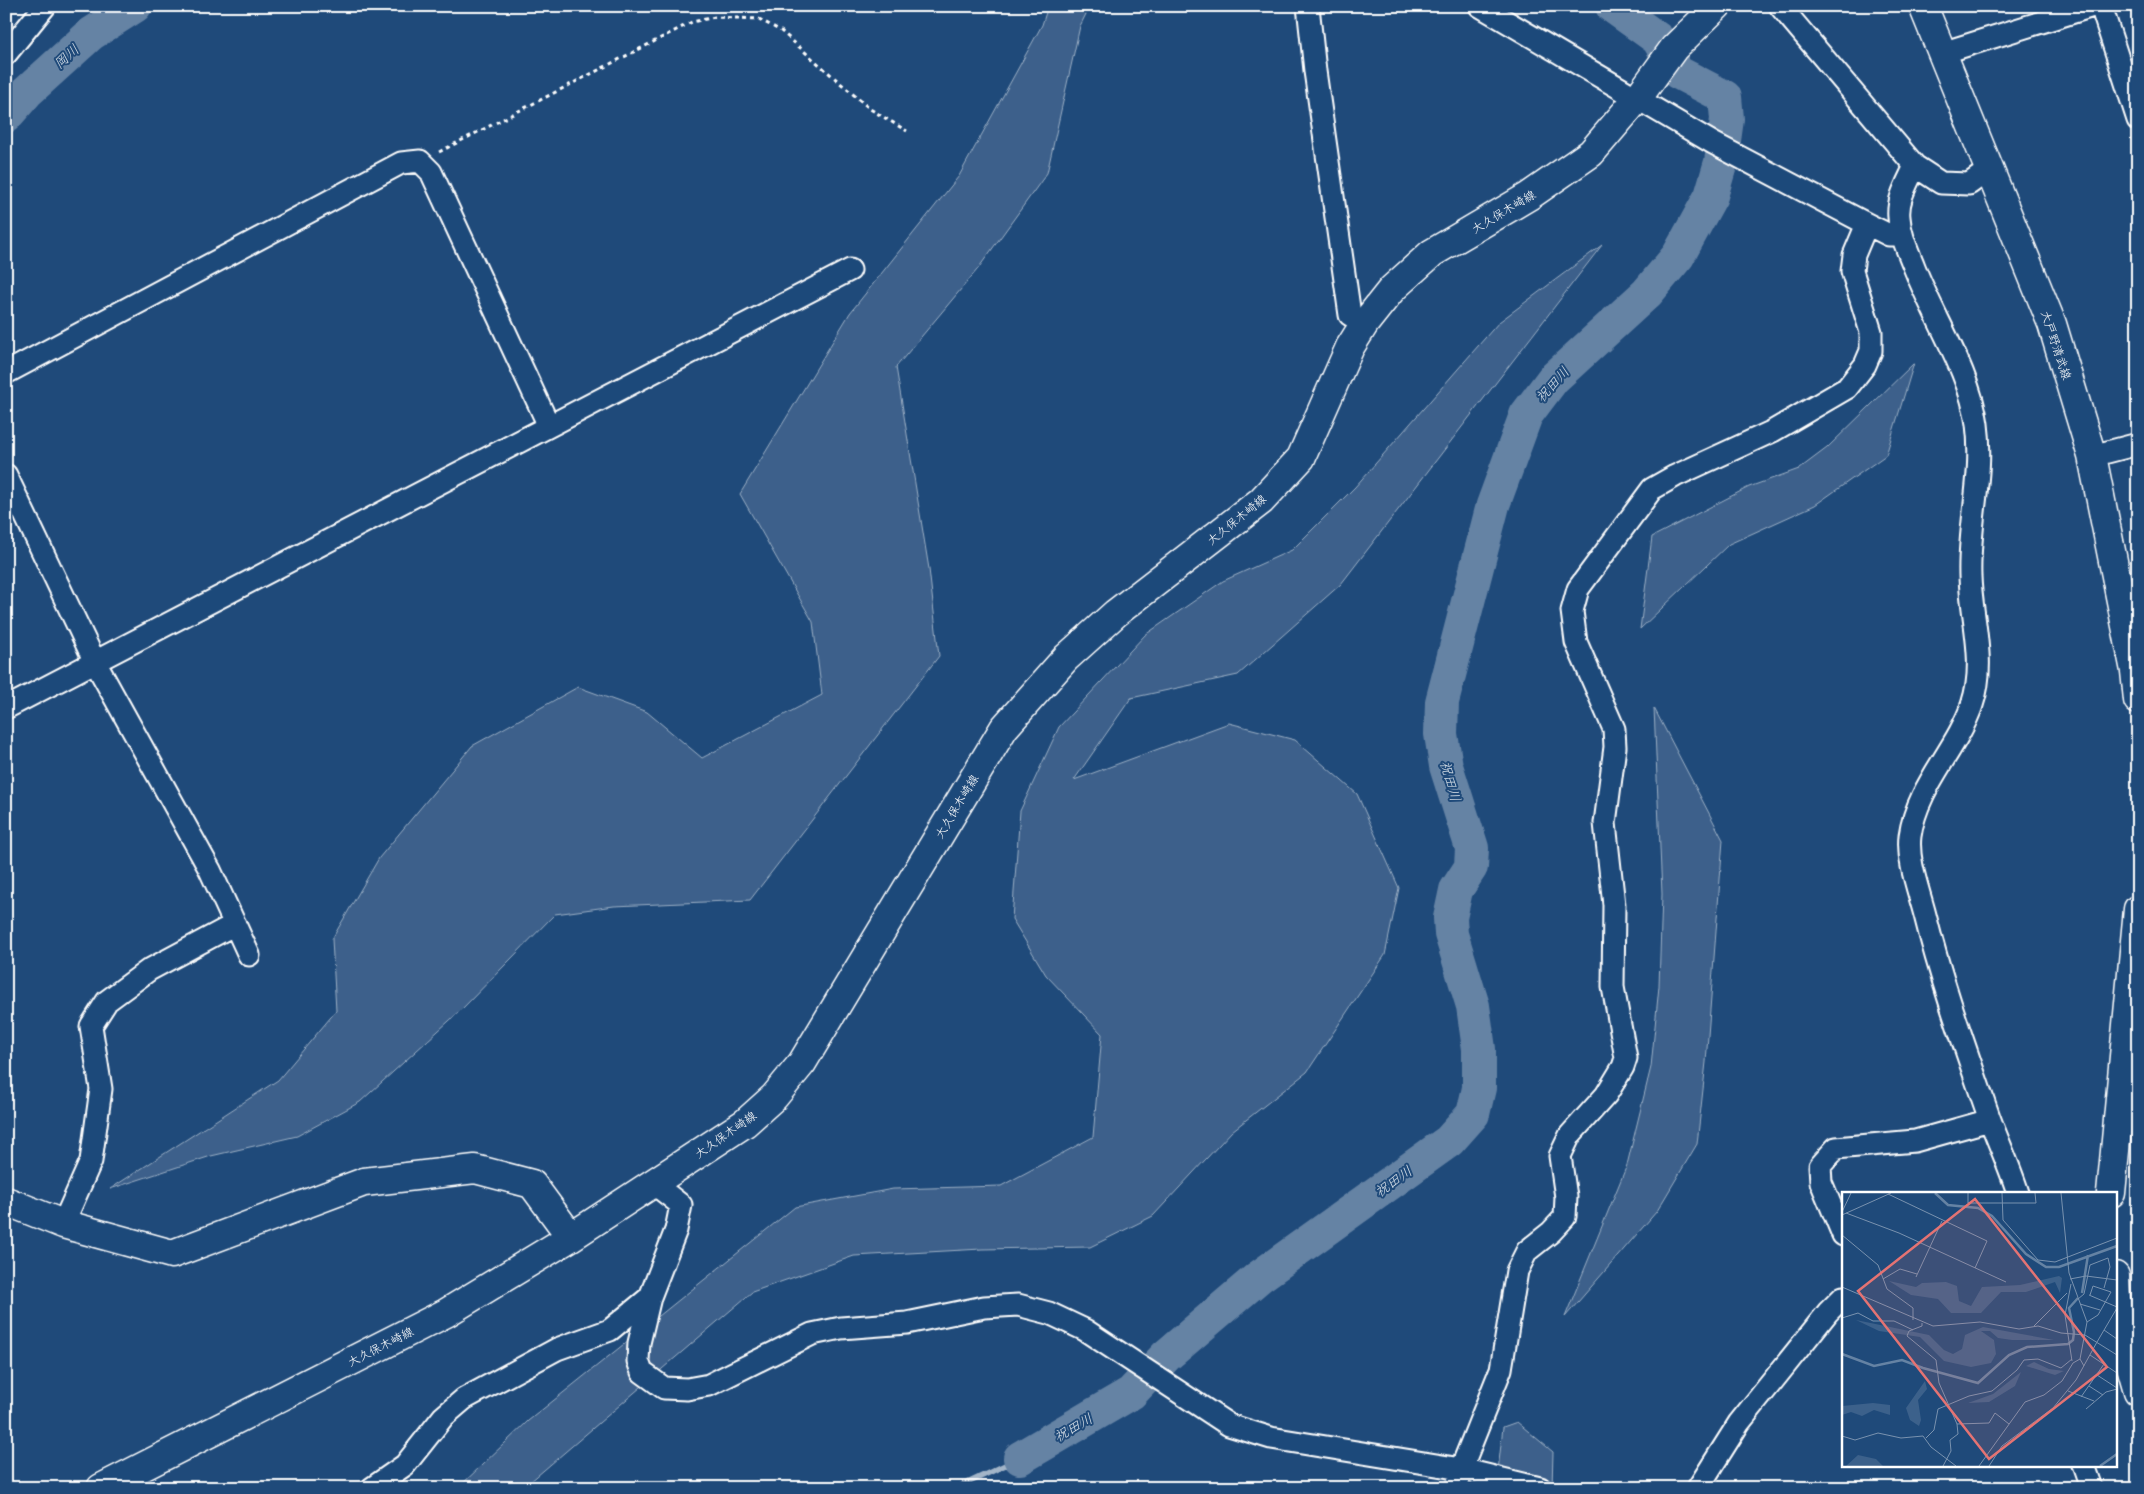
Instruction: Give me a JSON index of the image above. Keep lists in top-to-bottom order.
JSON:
{
  "streets": {
    "main road": ["大久保木崎線", "大戸野清武線"]
  },
  "water": ["岡川", "祝田川"]
}
